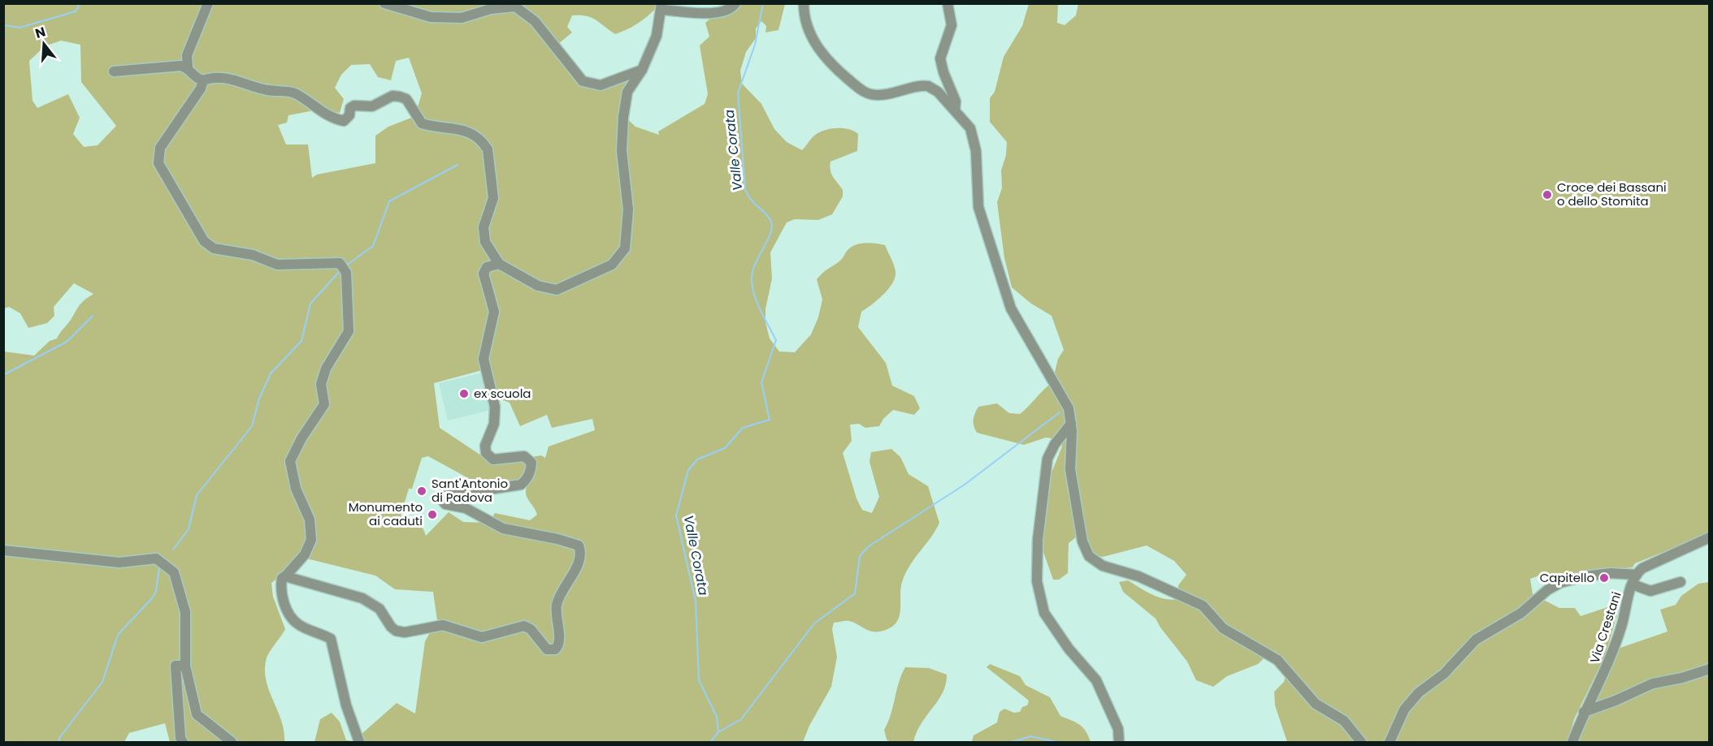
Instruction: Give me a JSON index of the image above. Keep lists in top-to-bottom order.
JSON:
{
  "streets": {
    "street": ["Via Crestani"]
  },
  "water": ["Valle Corata"],
  "places": [
    "Croce dei Bassani o dello Stomita",
    "ex scuola",
    "Sant'Antonio di Padova",
    "Monumento ai caduti",
    "Capitello"
  ],
  "north": "top"
}
